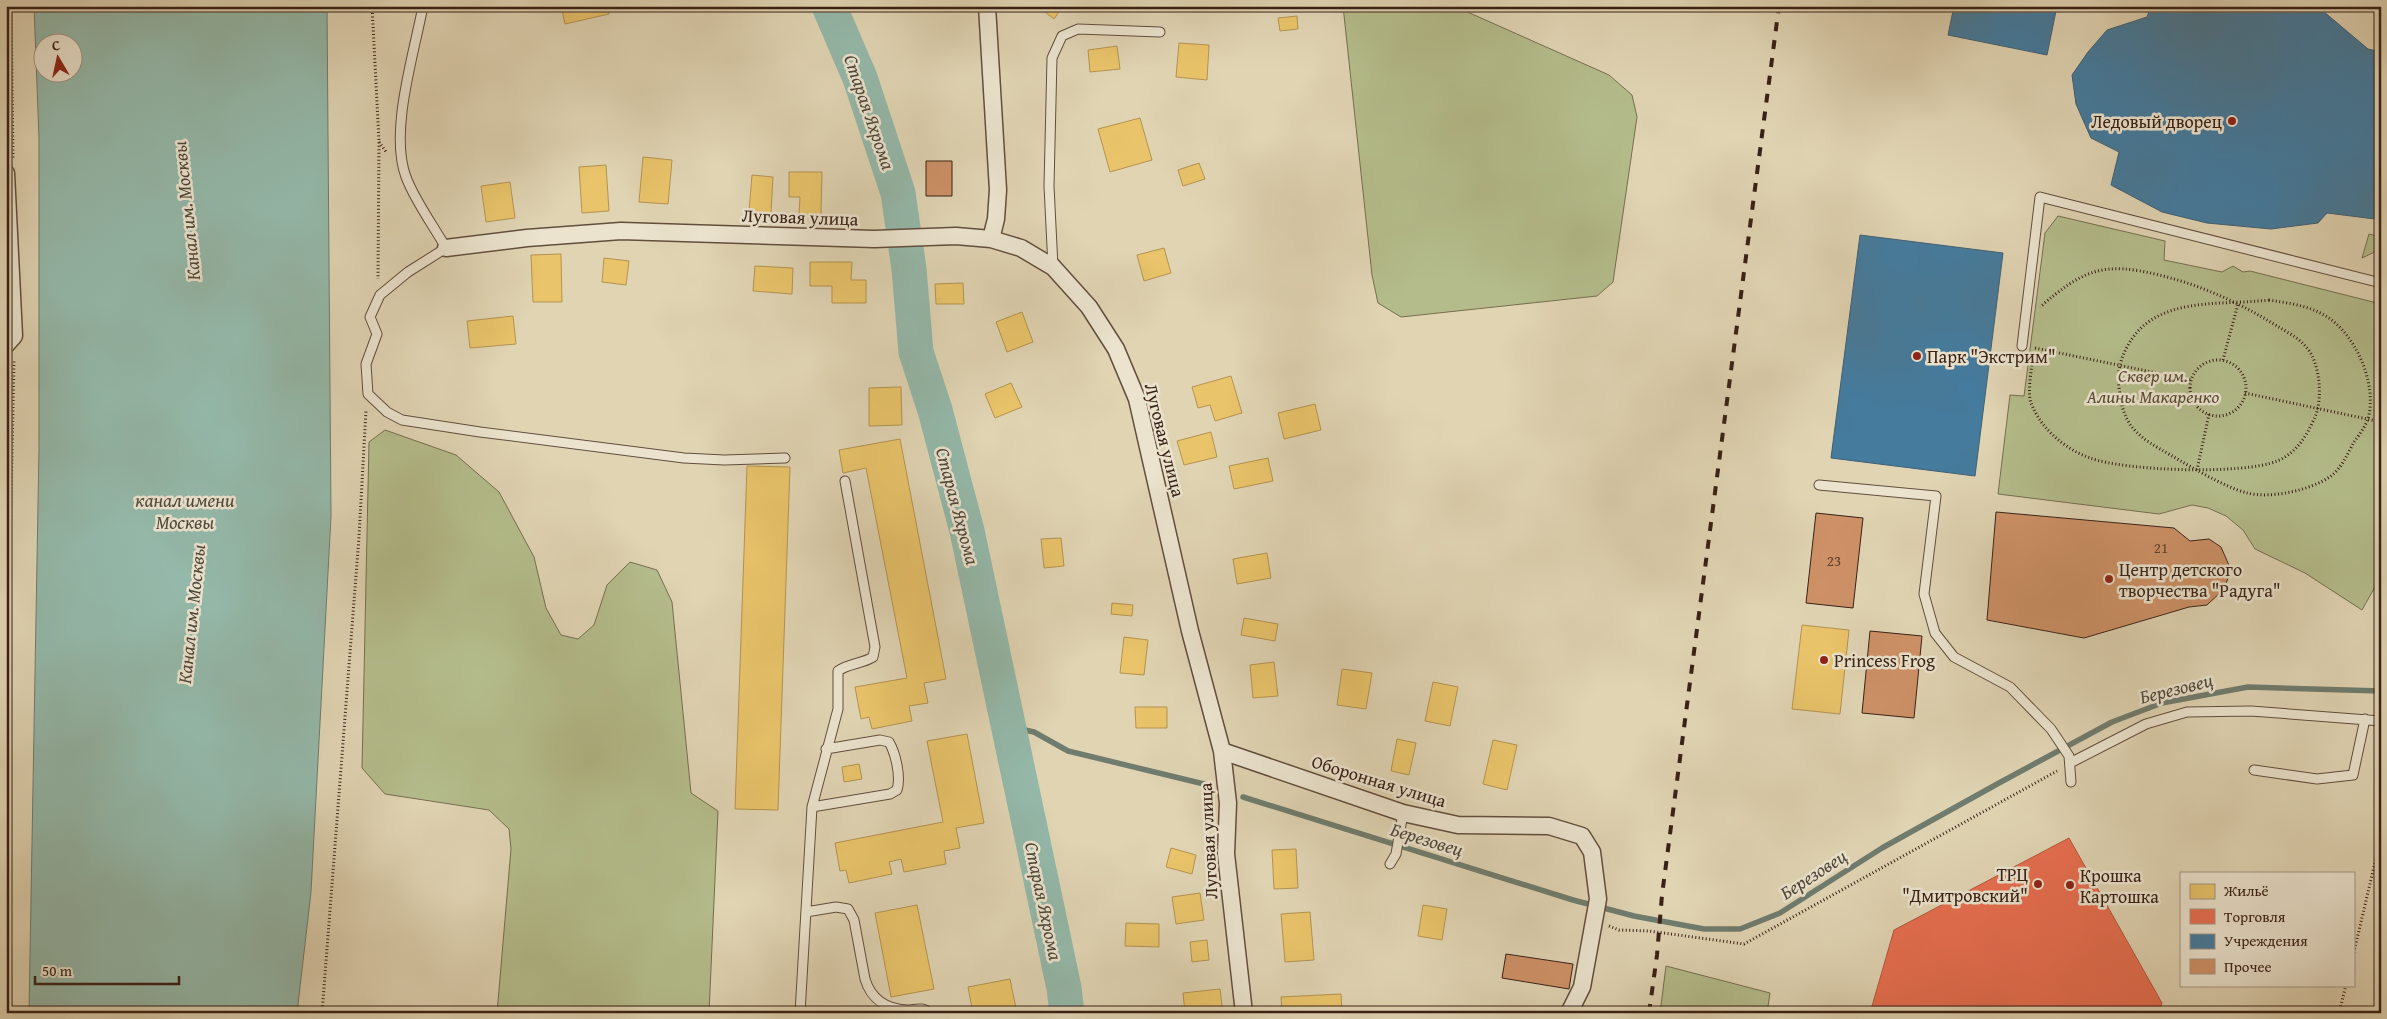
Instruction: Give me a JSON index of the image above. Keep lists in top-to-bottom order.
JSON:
{
  "streets": {
    "street": ["Луговая улица", "Оборонная улица"]
  },
  "crossings": [
    ["Луговая улица", "Оборонная улица"]
  ],
  "water": [
    "Старая Яхрома",
    "Канал им. Москвы",
    "канал имени Москвы",
    "Березовец"
  ],
  "parks": ["Сквер им. Алины Макаренко"],
  "places": [
    "Ледовый дворец",
    "Парк \"Экстрим\"",
    "Центр детского творчества \"Радуга\"",
    "Princess Frog",
    "ТРЦ \"Дмитровский\"",
    "Крошка Картошка"
  ],
  "house_numbers": ["21", "23"],
  "legend": [
    "Жильё",
    "Торговля",
    "Учреждения",
    "Прочее"
  ],
  "scale_bar": "50 m",
  "north": "top"
}
